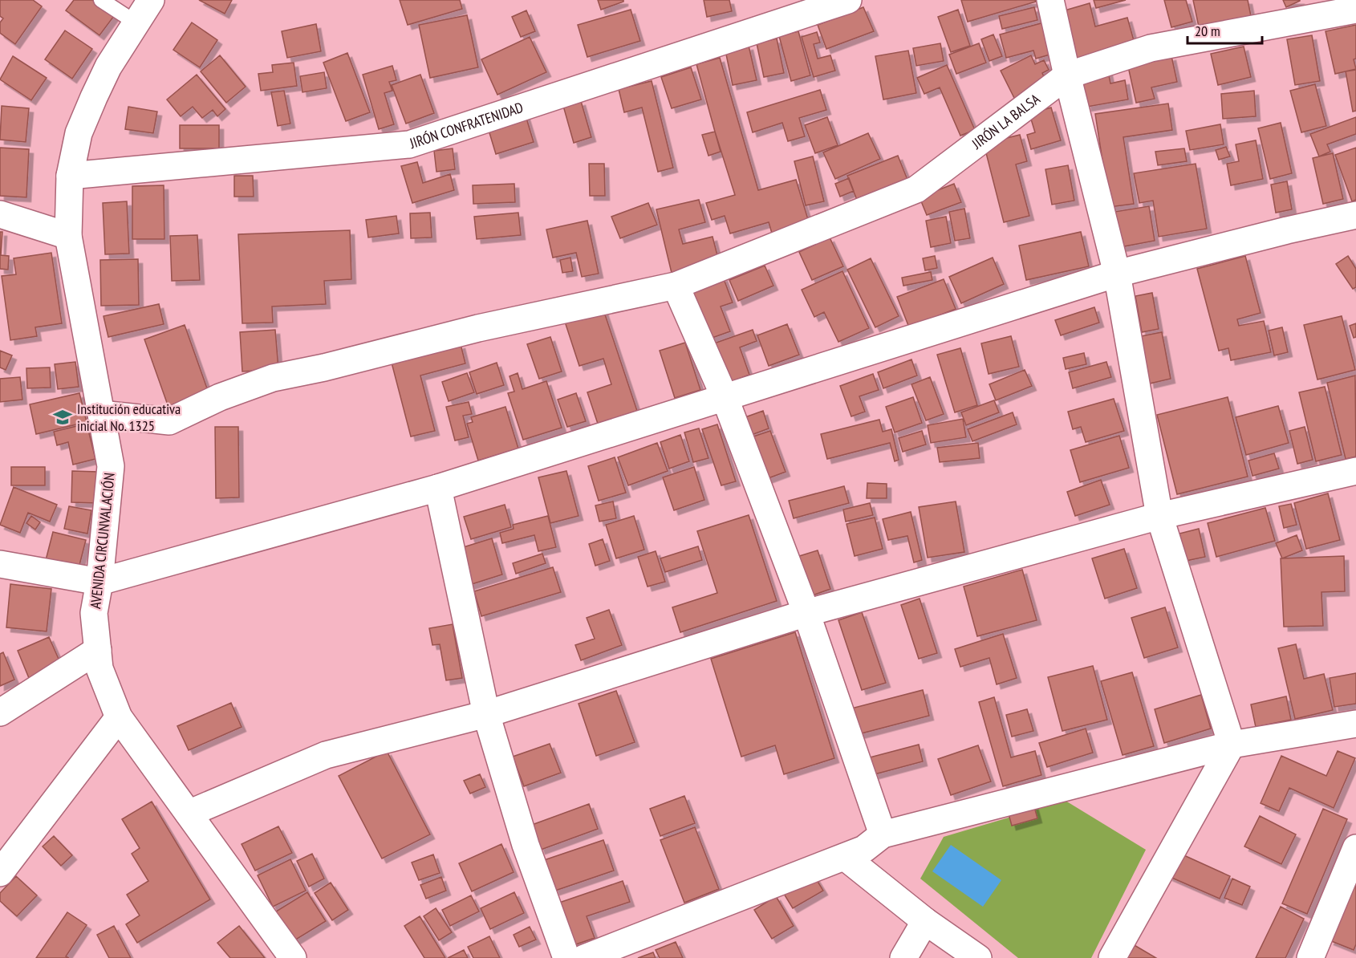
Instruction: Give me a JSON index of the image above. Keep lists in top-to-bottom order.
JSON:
{
  "streets": {
    "street": ["JIRÓN LA BALSA", "JIRÓN CONFRATENIDAD", "AVENIDA CIRCUNVALACIÓN"]
  },
  "crossings": [
    ["JIRÓN LA BALSA", "AVENIDA CIRCUNVALACIÓN"],
    ["JIRÓN CONFRATENIDAD", "AVENIDA CIRCUNVALACIÓN"]
  ],
  "places": {
    "school or university": ["Institución educativa inicial No. 1325"]
  },
  "scale_bar": "20 m"
}
